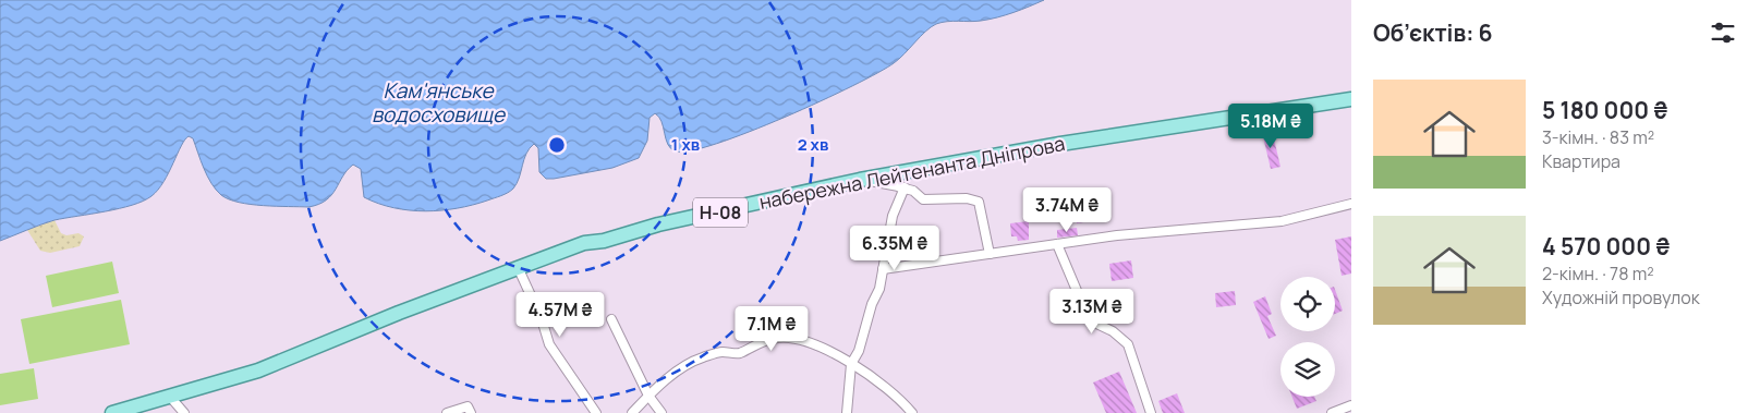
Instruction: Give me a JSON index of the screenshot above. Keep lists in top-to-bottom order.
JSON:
{
  "streets": {
    "main road": ["набережна Лейтенанта Дніпрова", "Н-08"]
  },
  "water": ["Кам'янське водосховище"],
  "page": {
    "heading": "Об’єктів: 6",
    "list": [
      {
        "name": "5 180 000 ₴",
        "note": "3-кімн. · 83 m² · Квартира"
      },
      {
        "name": "4 570 000 ₴",
        "note": "2-кімн. · 78 m² · Художній провулок"
      }
    ],
    "price": [
      "5.18M ₴",
      "3.74M ₴",
      "6.35M ₴",
      "3.13M ₴",
      "4.57M ₴",
      "7.1M ₴"
    ]
  },
  "rings": ["1 хв", "2 хв"]
}
